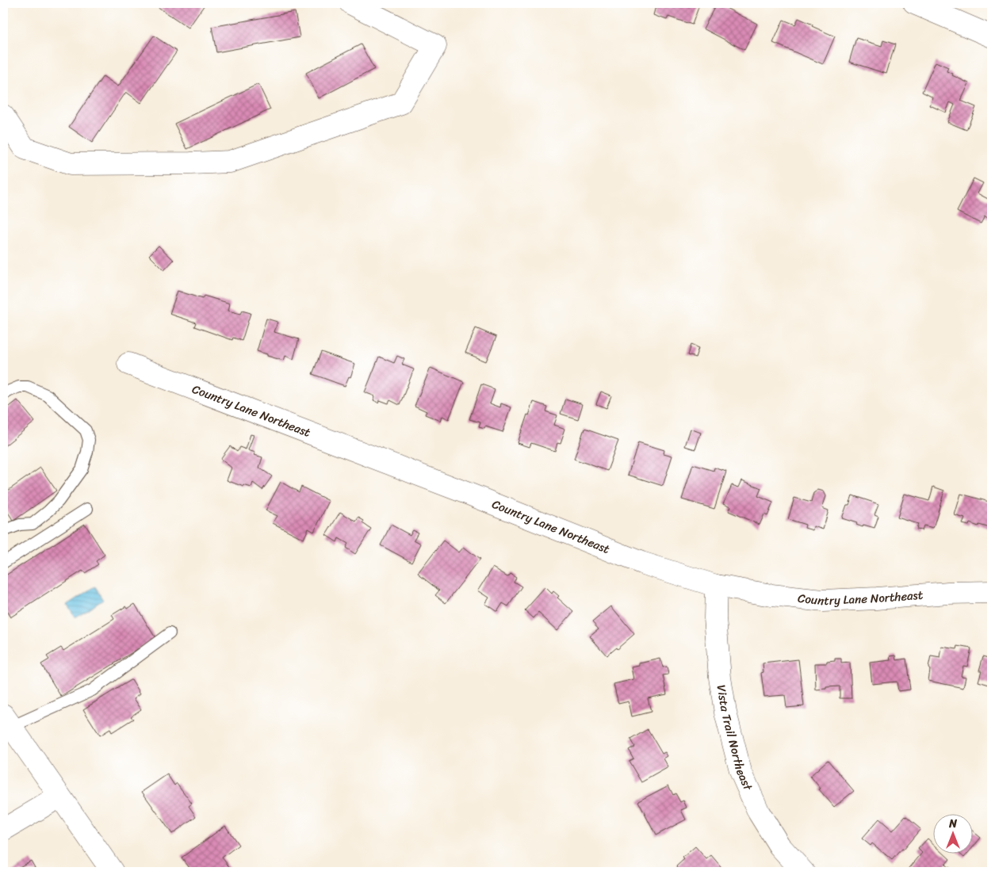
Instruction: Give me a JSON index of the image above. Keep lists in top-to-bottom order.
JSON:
{
  "streets": {
    "street": ["Country Lane Northeast", "Vista Trail Northeast"]
  },
  "crossings": [
    ["Country Lane Northeast", "Vista Trail Northeast"]
  ],
  "north": "top"
}
